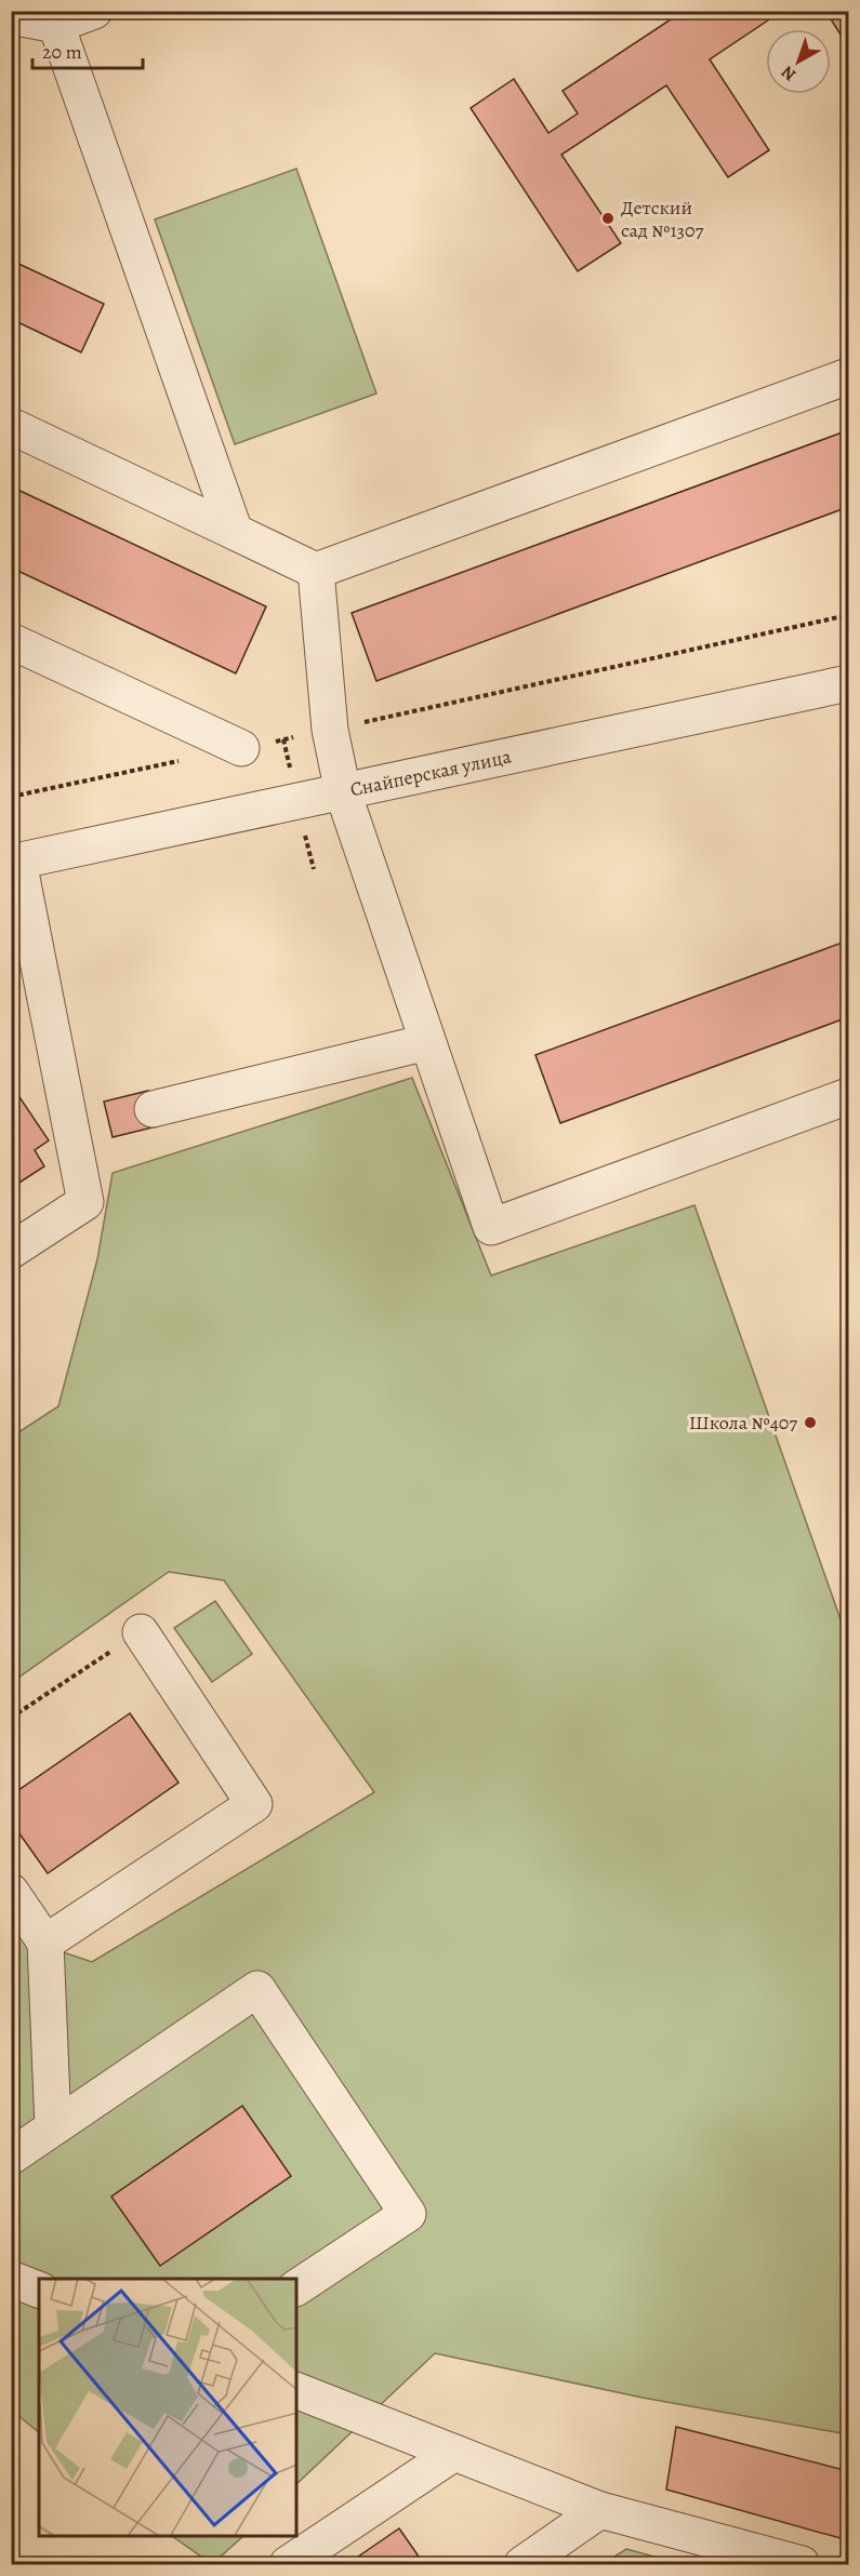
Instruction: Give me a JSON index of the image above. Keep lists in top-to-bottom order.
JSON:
{
  "streets": {
    "street": ["Снайперская улица"]
  },
  "places": ["Детский сад №1307", "Школа №407"],
  "scale_bar": "20 m",
  "north": "bottom left"
}
